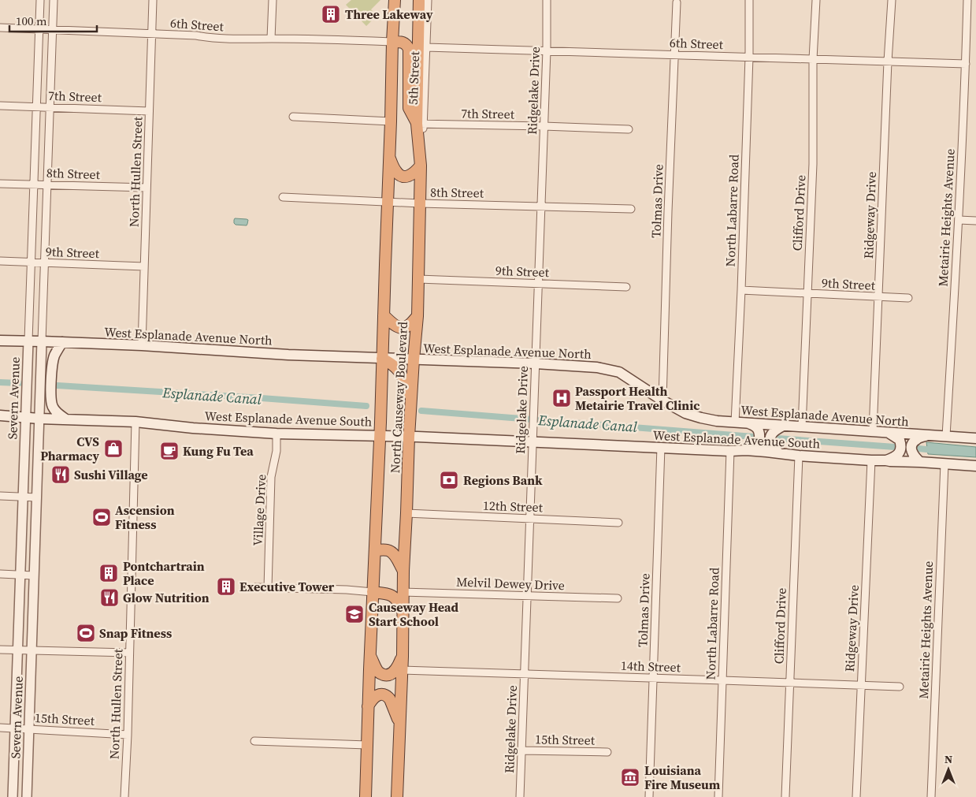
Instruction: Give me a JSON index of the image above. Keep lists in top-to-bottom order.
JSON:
{
  "streets": {
    "highway": ["North Causeway Boulevard"],
    "main road": ["West Esplanade Avenue North", "West Esplanade Avenue South"],
    "street": [
      "6th Street",
      "5th Street",
      "Ridgelake Drive",
      "7th Street",
      "North Hullen Street",
      "8th Street",
      "Tolmas Drive",
      "North Labarre Road",
      "Clifford Drive",
      "Ridgeway Drive",
      "Metairie Heights Avenue",
      "9th Street",
      "Severn Avenue",
      "12th Street",
      "Village Drive",
      "Melvil Dewey Drive",
      "14th Street",
      "15th Street"
    ]
  },
  "crossings": [
    ["6th Street", "5th Street"],
    ["6th Street", "Ridgelake Drive"],
    ["6th Street", "North Hullen Street"],
    ["6th Street", "Tolmas Drive"],
    ["6th Street", "North Labarre Road"],
    ["6th Street", "Clifford Drive"],
    ["6th Street", "Ridgeway Drive"],
    ["6th Street", "Metairie Heights Avenue"],
    ["6th Street", "North Causeway Boulevard"],
    ["6th Street", "Severn Avenue"],
    ["5th Street", "7th Street"],
    ["5th Street", "North Causeway Boulevard"],
    ["Ridgelake Drive", "7th Street"],
    ["Ridgelake Drive", "8th Street"],
    ["Ridgelake Drive", "9th Street"],
    ["Ridgelake Drive", "West Esplanade Avenue North"],
    ["Ridgelake Drive", "West Esplanade Avenue South"],
    ["Ridgelake Drive", "12th Street"],
    ["Ridgelake Drive", "Melvil Dewey Drive"],
    ["Ridgelake Drive", "14th Street"],
    ["Ridgelake Drive", "15th Street"],
    ["7th Street", "North Hullen Street"],
    ["7th Street", "North Causeway Boulevard"],
    ["7th Street", "Severn Avenue"],
    ["North Hullen Street", "8th Street"],
    ["North Hullen Street", "9th Street"],
    ["North Hullen Street", "West Esplanade Avenue North"],
    ["North Hullen Street", "West Esplanade Avenue South"],
    ["North Hullen Street", "15th Street"],
    ["8th Street", "North Causeway Boulevard"],
    ["8th Street", "Severn Avenue"],
    ["Tolmas Drive", "West Esplanade Avenue North"],
    ["Tolmas Drive", "West Esplanade Avenue South"],
    ["Tolmas Drive", "14th Street"],
    ["North Labarre Road", "9th Street"],
    ["North Labarre Road", "West Esplanade Avenue North"],
    ["North Labarre Road", "West Esplanade Avenue South"],
    ["North Labarre Road", "14th Street"],
    ["Clifford Drive", "9th Street"],
    ["Clifford Drive", "West Esplanade Avenue North"],
    ["Clifford Drive", "West Esplanade Avenue South"],
    ["Clifford Drive", "14th Street"],
    ["Ridgeway Drive", "9th Street"],
    ["Ridgeway Drive", "West Esplanade Avenue North"],
    ["Ridgeway Drive", "West Esplanade Avenue South"],
    ["Ridgeway Drive", "14th Street"],
    ["Metairie Heights Avenue", "West Esplanade Avenue North"],
    ["Metairie Heights Avenue", "West Esplanade Avenue South"],
    ["9th Street", "North Causeway Boulevard"],
    ["9th Street", "Severn Avenue"],
    ["West Esplanade Avenue North", "North Causeway Boulevard"],
    ["West Esplanade Avenue North", "Severn Avenue"],
    ["North Causeway Boulevard", "West Esplanade Avenue South"],
    ["North Causeway Boulevard", "12th Street"],
    ["North Causeway Boulevard", "Melvil Dewey Drive"],
    ["North Causeway Boulevard", "14th Street"],
    ["Severn Avenue", "West Esplanade Avenue South"],
    ["Severn Avenue", "15th Street"],
    ["West Esplanade Avenue South", "Village Drive"]
  ],
  "water": ["Esplanade Canal"],
  "places": {
    "building": ["Three Lakeway", "Pontchartrain Place", "Executive Tower"],
    "hospital": ["Passport Health Metairie Travel Clinic"],
    "shop": ["CVS Pharmacy"],
    "cafe": ["Kung Fu Tea"],
    "restaurant": ["Sushi Village", "Glow Nutrition"],
    "bank": ["Regions Bank"],
    "sports": ["Ascension Fitness", "Snap Fitness"],
    "school or university": ["Causeway Head Start School"],
    "museum": ["Louisiana Fire Museum"]
  },
  "scale_bar": "100 m",
  "north": "top"
}
